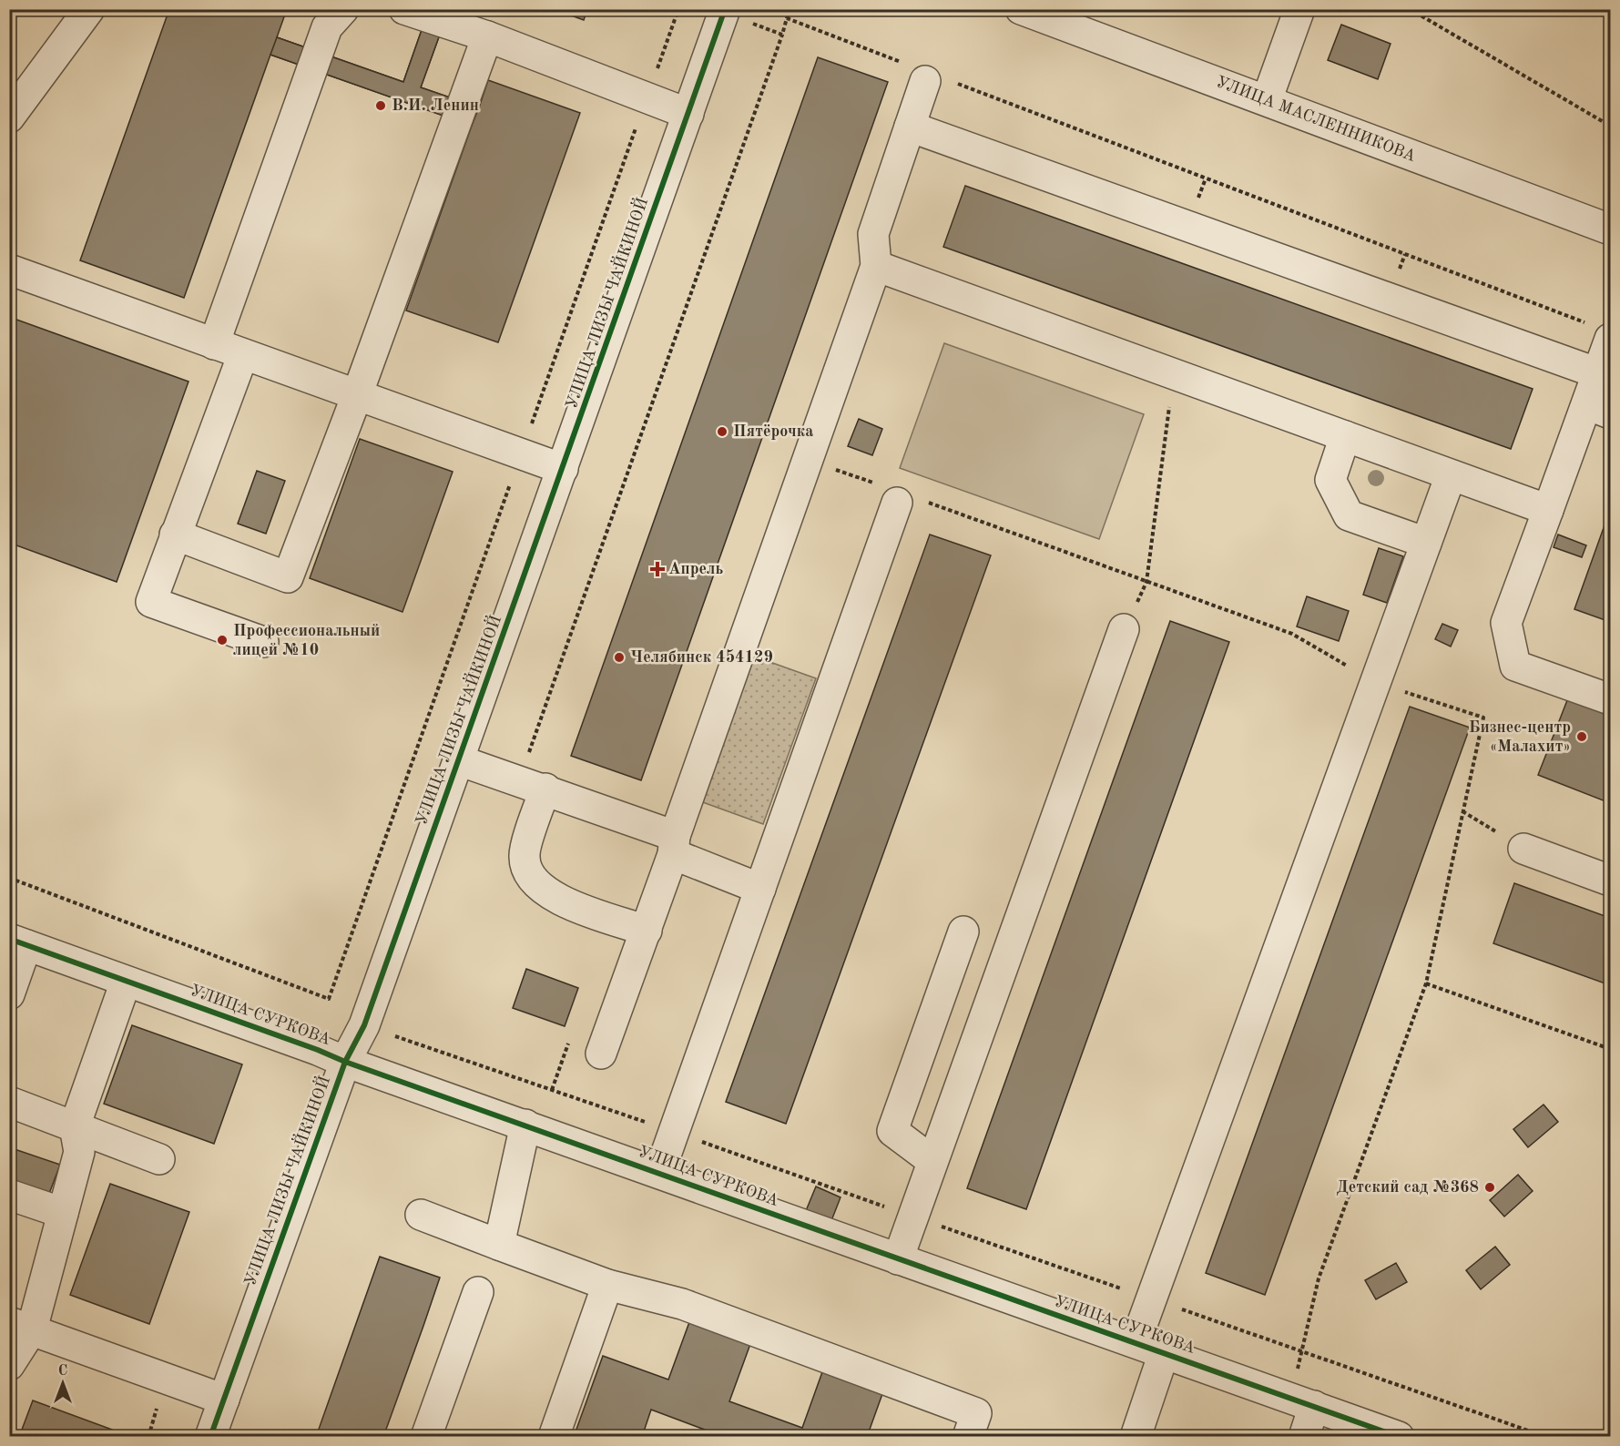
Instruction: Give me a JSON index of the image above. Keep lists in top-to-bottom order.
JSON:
{
  "streets": {
    "street": ["УЛИЦА МАСЛЕННИКОВА", "УЛИЦА ЛИЗЫ ЧАЙКИНОЙ", "УЛИЦА СУРКОВА"]
  },
  "crossings": [
    ["УЛИЦА ЛИЗЫ ЧАЙКИНОЙ", "УЛИЦА СУРКОВА"]
  ],
  "places": {
    "other": [
      "В.И. Ленин",
      "Пятёрочка",
      "Профессиональный лицей №10",
      "Челябинск 454129",
      "Бизнес-центр «Малахит»",
      "Детский сад №368"
    ],
    "health": ["Апрель"]
  },
  "north": "top"
}
